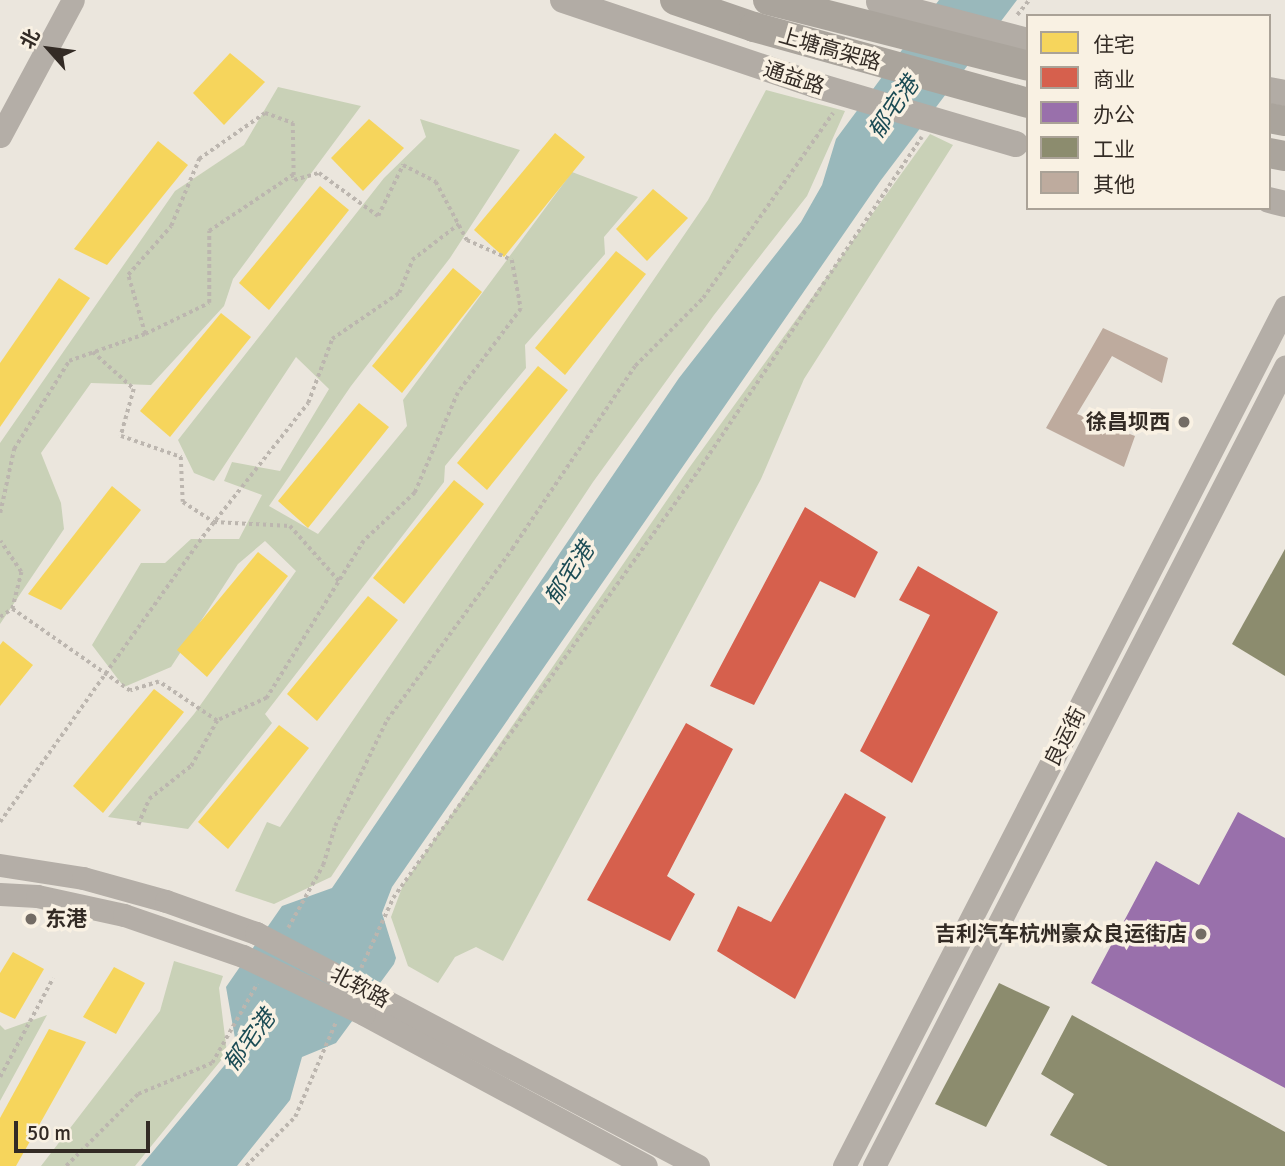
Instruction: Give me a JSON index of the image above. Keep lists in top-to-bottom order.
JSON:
{
  "streets": {
    "highway": ["上塘高架路"],
    "main road": ["通益路", "良运街", "北软路"]
  },
  "water": ["郁宅港"],
  "places": ["徐昌坝西", "东港", "吉利汽车杭州豪众良运街店"],
  "legend": [
    "住宅",
    "商业",
    "办公",
    "工业",
    "其他"
  ],
  "scale_bar": "50 m",
  "north": "top left"
}
